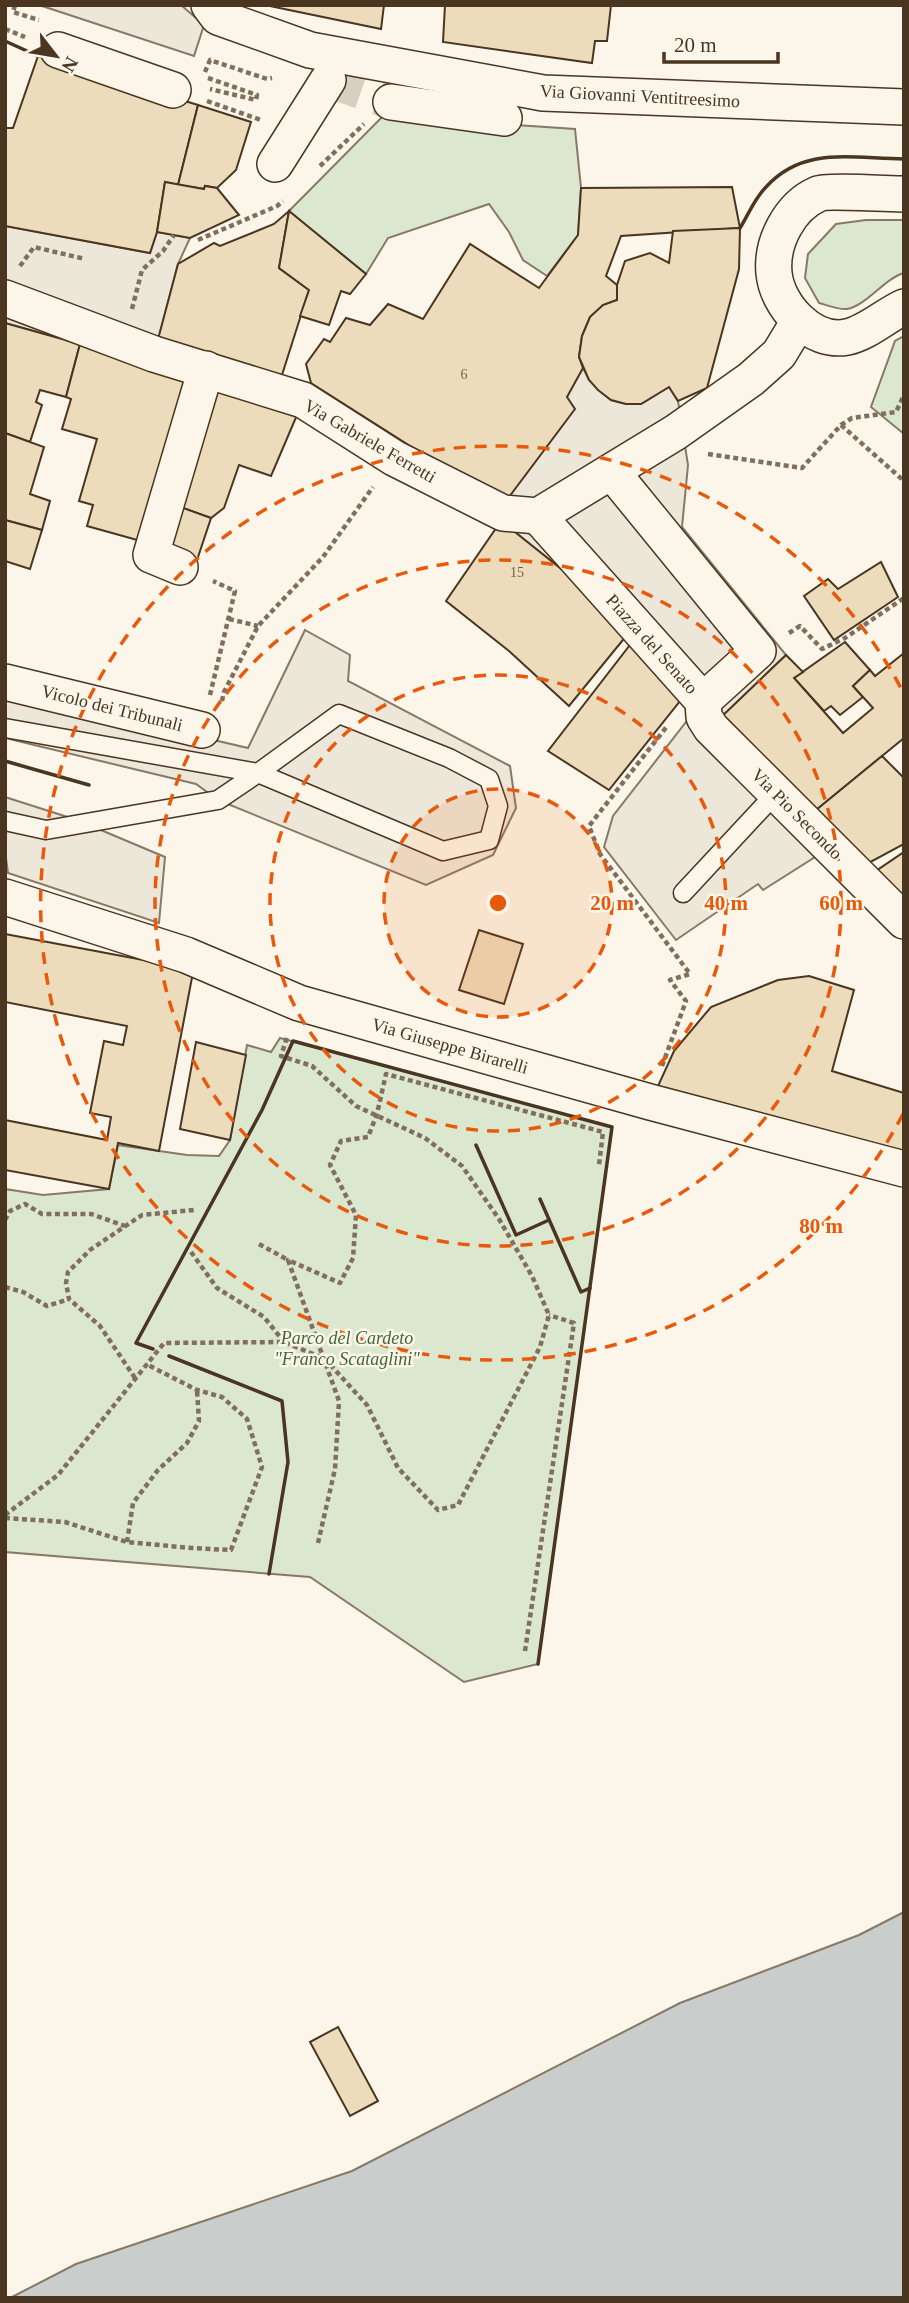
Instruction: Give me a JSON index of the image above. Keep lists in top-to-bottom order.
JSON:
{
  "streets": {
    "street": [
      "Via Giovanni Ventitreesimo",
      "Via Gabriele Ferretti",
      "Piazza del Senato",
      "Vicolo dei Tribunali",
      "Via Pio Secondo",
      "Via Giuseppe Birarelli"
    ]
  },
  "crossings": [
    ["Via Gabriele Ferretti", "Piazza del Senato"],
    ["Piazza del Senato", "Via Pio Secondo"]
  ],
  "parks": ["Parco del Cardeto \"Franco Scataglini\""],
  "house_numbers": ["6", "15"],
  "scale_bar": "20 m",
  "north": "bottom right",
  "rings": [
    "20 m",
    "40 m",
    "60 m",
    "80 m"
  ]
}
